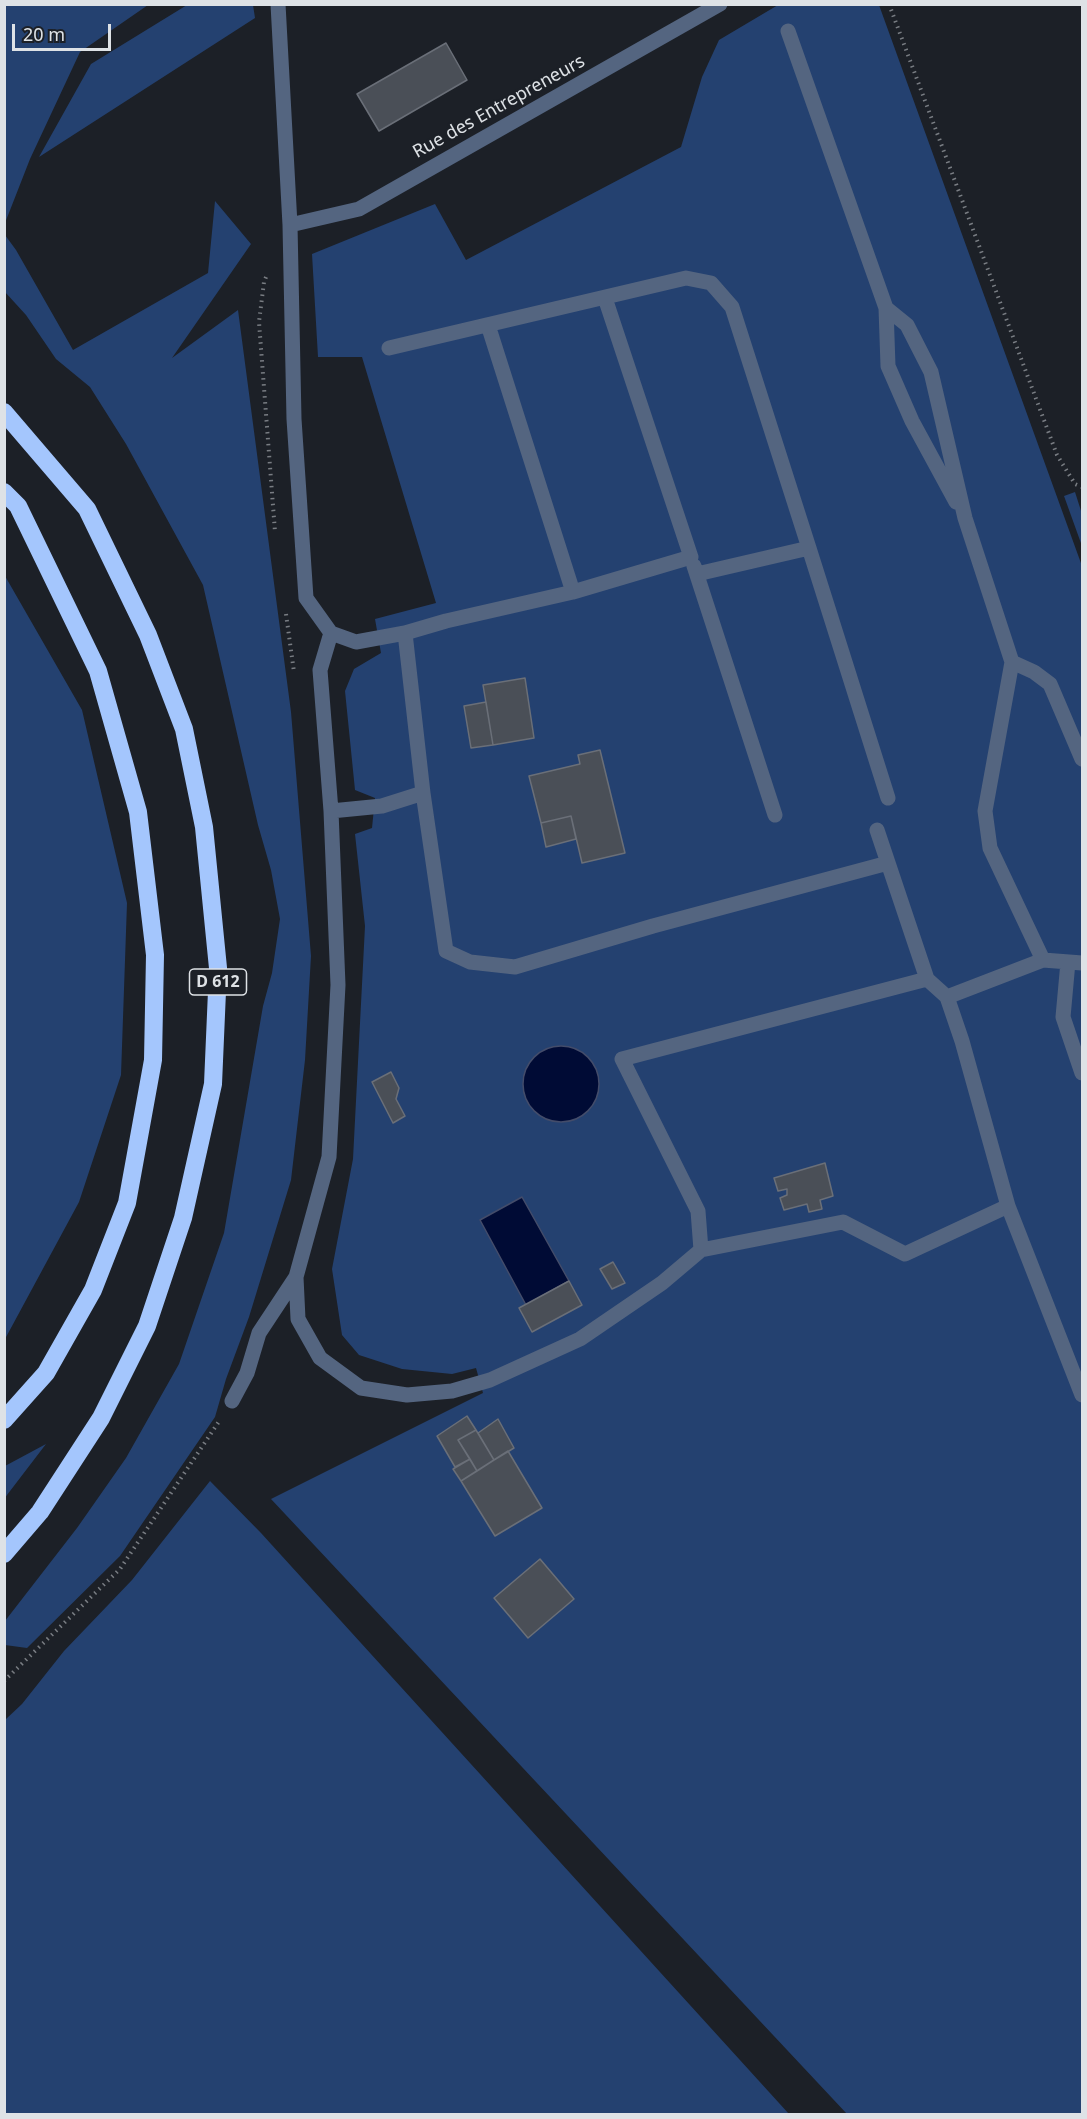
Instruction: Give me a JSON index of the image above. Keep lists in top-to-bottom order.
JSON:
{
  "streets": {
    "highway": ["D 612"],
    "street": ["Rue des Entrepreneurs"]
  },
  "scale_bar": "20 m"
}
